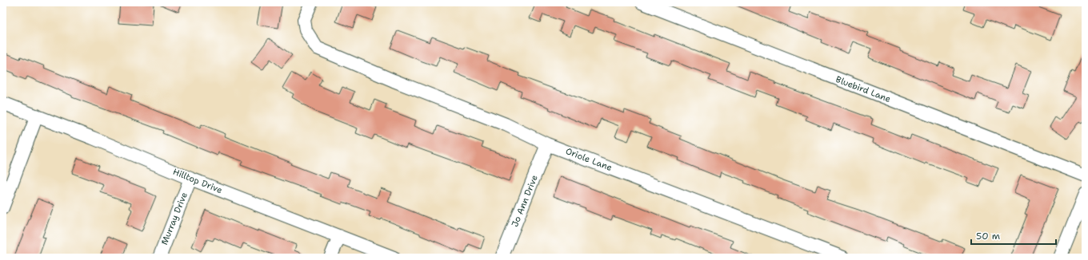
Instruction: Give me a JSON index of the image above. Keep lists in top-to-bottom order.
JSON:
{
  "streets": {
    "street": [
      "Bluebird Lane",
      "Oriole Lane",
      "Hilltop Drive",
      "Jo Ann Drive",
      "Murray Drive"
    ]
  },
  "crossings": [
    ["Oriole Lane", "Jo Ann Drive"],
    ["Hilltop Drive", "Murray Drive"]
  ],
  "scale_bar": "50 m"
}
